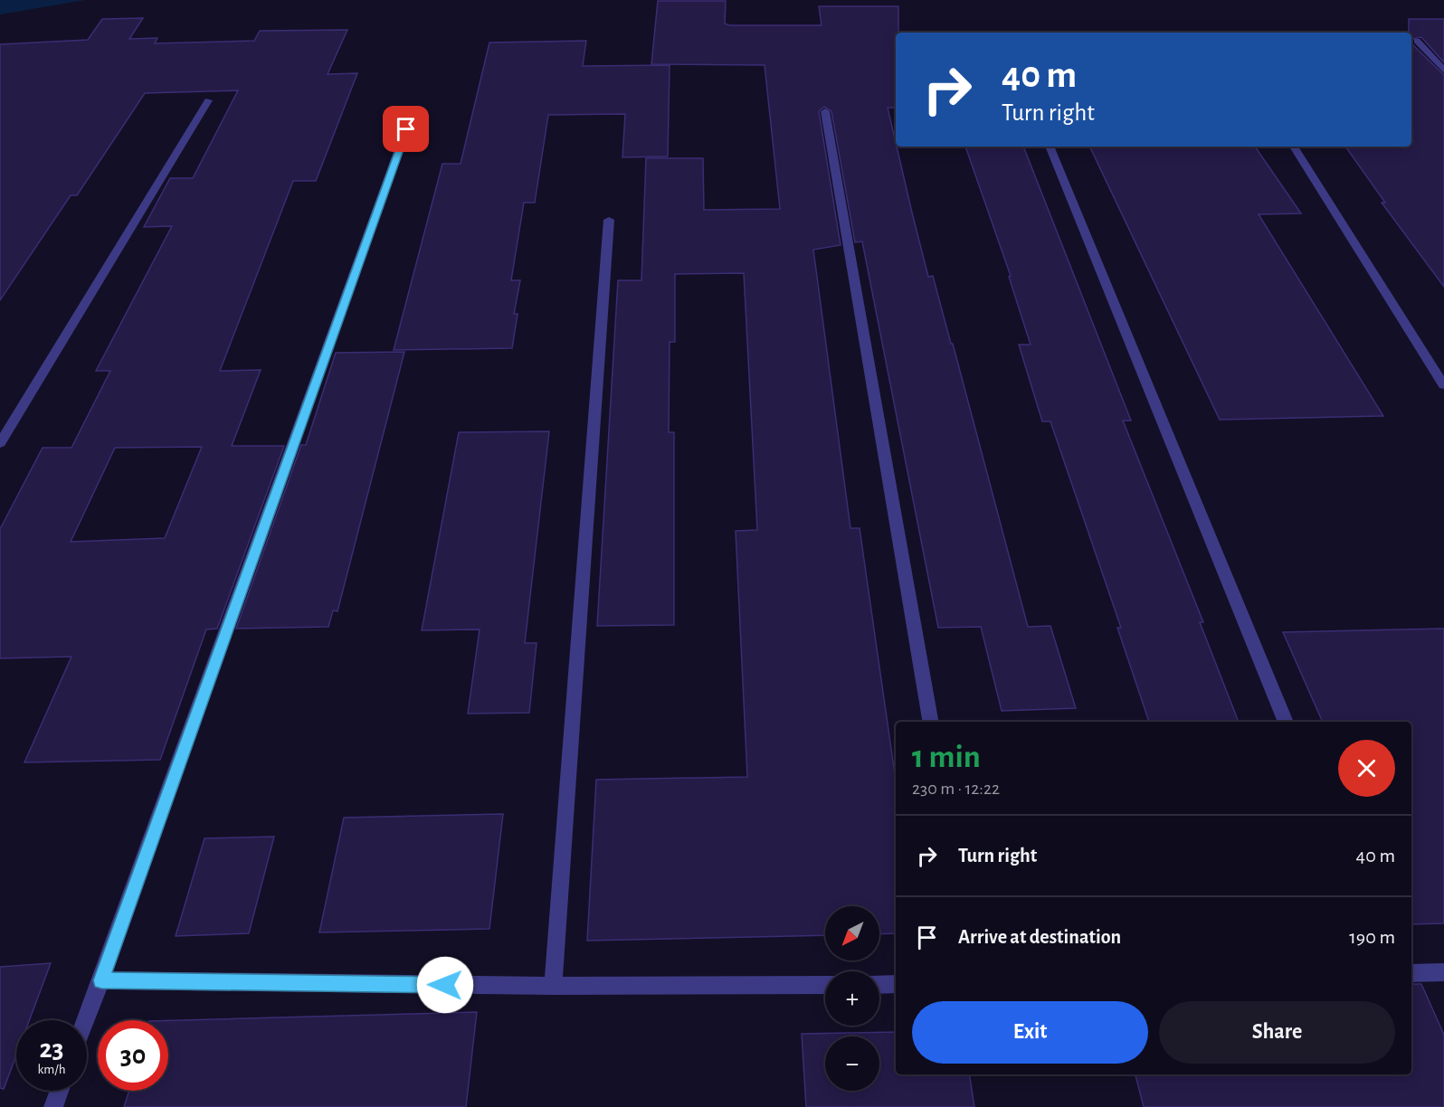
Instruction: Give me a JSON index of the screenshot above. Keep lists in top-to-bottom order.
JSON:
{
  "north": "bottom left",
  "page": {
    "turn": ["40 m", "Turn right"],
    "heading": ["1 min", "230 m · 12:22"],
    "list": [
      {
        "name": "Turn right",
        "value": "40 m"
      },
      {
        "name": "Arrive at destination",
        "value": "190 m"
      }
    ],
    "map_buttons": ["+", "−"],
    "buttons": ["Exit", "Share"],
    "speed": "23 km/h",
    "limit": "30"
  }
}
